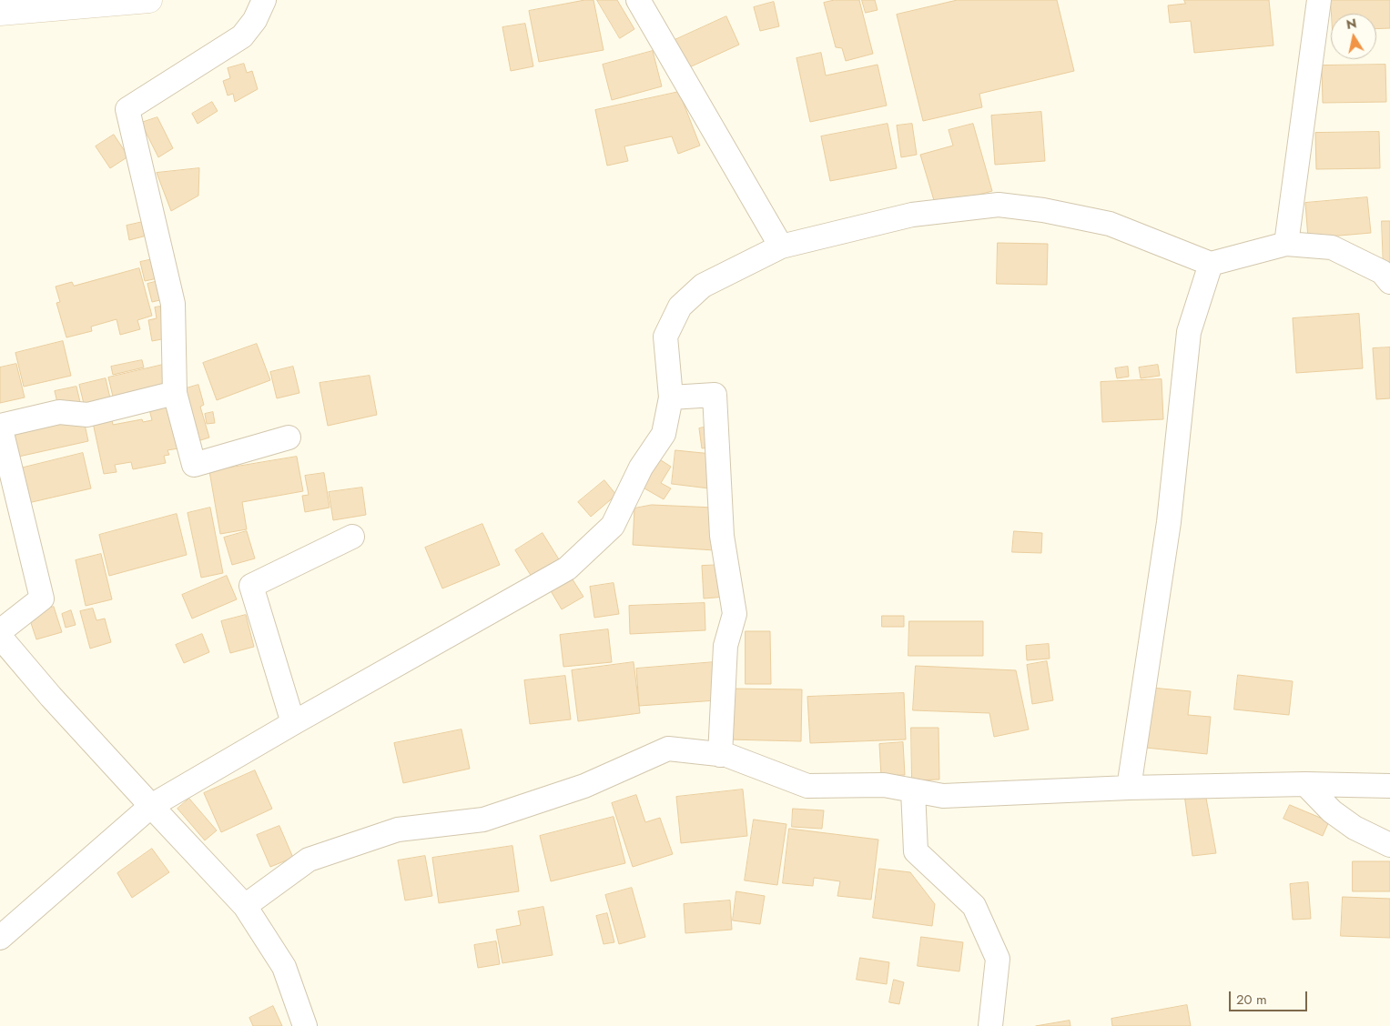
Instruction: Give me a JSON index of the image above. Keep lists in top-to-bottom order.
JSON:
{
  "scale_bar": "20 m",
  "north": "top"
}
